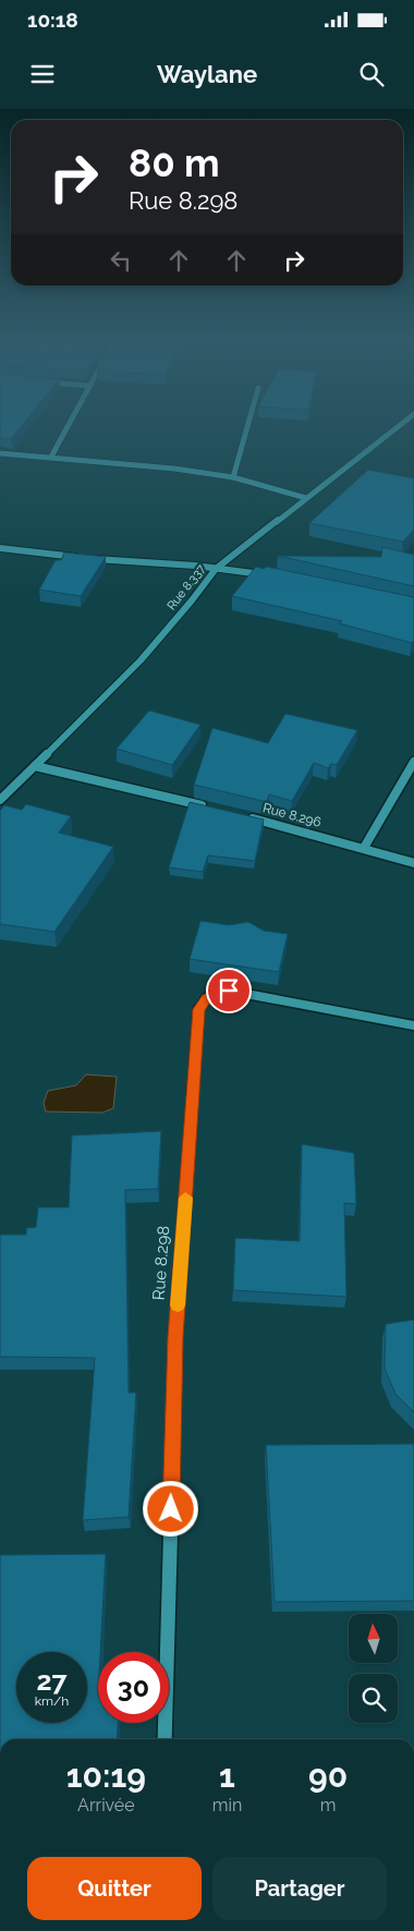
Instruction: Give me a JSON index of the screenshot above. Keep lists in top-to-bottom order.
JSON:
{
  "streets": {
    "street": ["Rue 8.337", "Rue 8.296", "Rue 8.298"]
  },
  "north": "top",
  "page": {
    "status": "10:18",
    "header": "Waylane",
    "turn": ["80 m", "Rue 8.298"],
    "speed": "27 km/h",
    "limit": "30",
    "eta": [
      "10:19",
      "Arrivée",
      "1",
      "min",
      "90",
      "m"
    ],
    "buttons": ["Quitter", "Partager"]
  }
}
